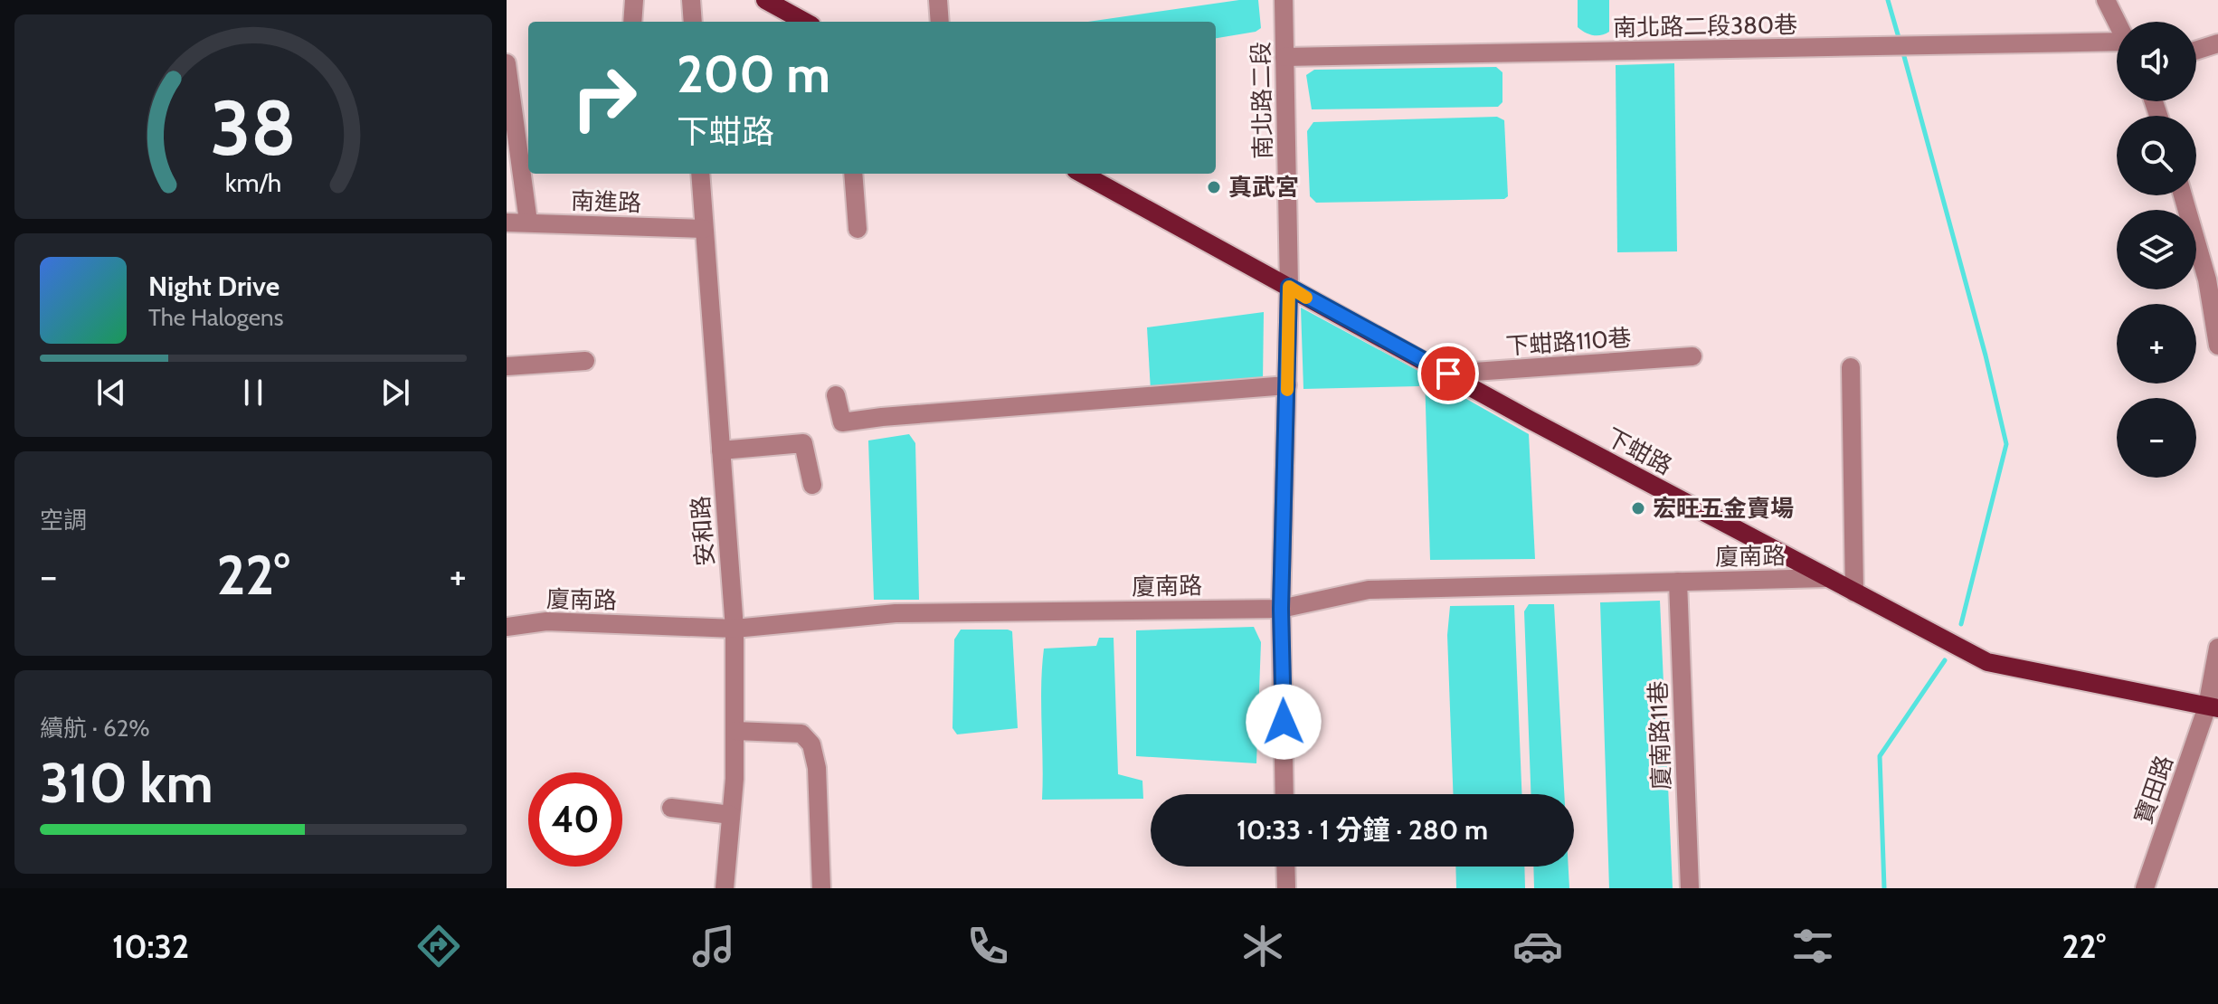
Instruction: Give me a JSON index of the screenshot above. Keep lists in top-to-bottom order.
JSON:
{
  "streets": {
    "main road": ["下蚶路"],
    "street": [
      "南北路二段380巷",
      "南北路二段",
      "南進路",
      "下蚶路110巷",
      "安和路",
      "廈南路",
      "廈南路11巷",
      "寶田路"
    ]
  },
  "crossings": [
    ["南北路二段380巷", "南北路二段"],
    ["南北路二段", "下蚶路"],
    ["南北路二段", "廈南路"],
    ["南進路", "安和路"],
    ["下蚶路110巷", "下蚶路"],
    ["下蚶路", "廈南路"],
    ["下蚶路", "寶田路"],
    ["安和路", "廈南路"],
    ["廈南路", "廈南路11巷"]
  ],
  "places": ["真武宮", "宏旺五金賣場"],
  "page": {
    "map_buttons": ["+", "−"],
    "turn": ["200 m", "下蚶路"],
    "song": ["Night Drive", "The Halogens"],
    "tile": [
      "空調",
      ["續航 · 62%", "310 km"]
    ],
    "heat": ["−", "22°", "+"],
    "limit": "40",
    "trip": "10:33 · 1 分鐘 · 280 m",
    "tabs": ["10:32", "22°"],
    "gauge": ["38", "km/h"]
  }
}
